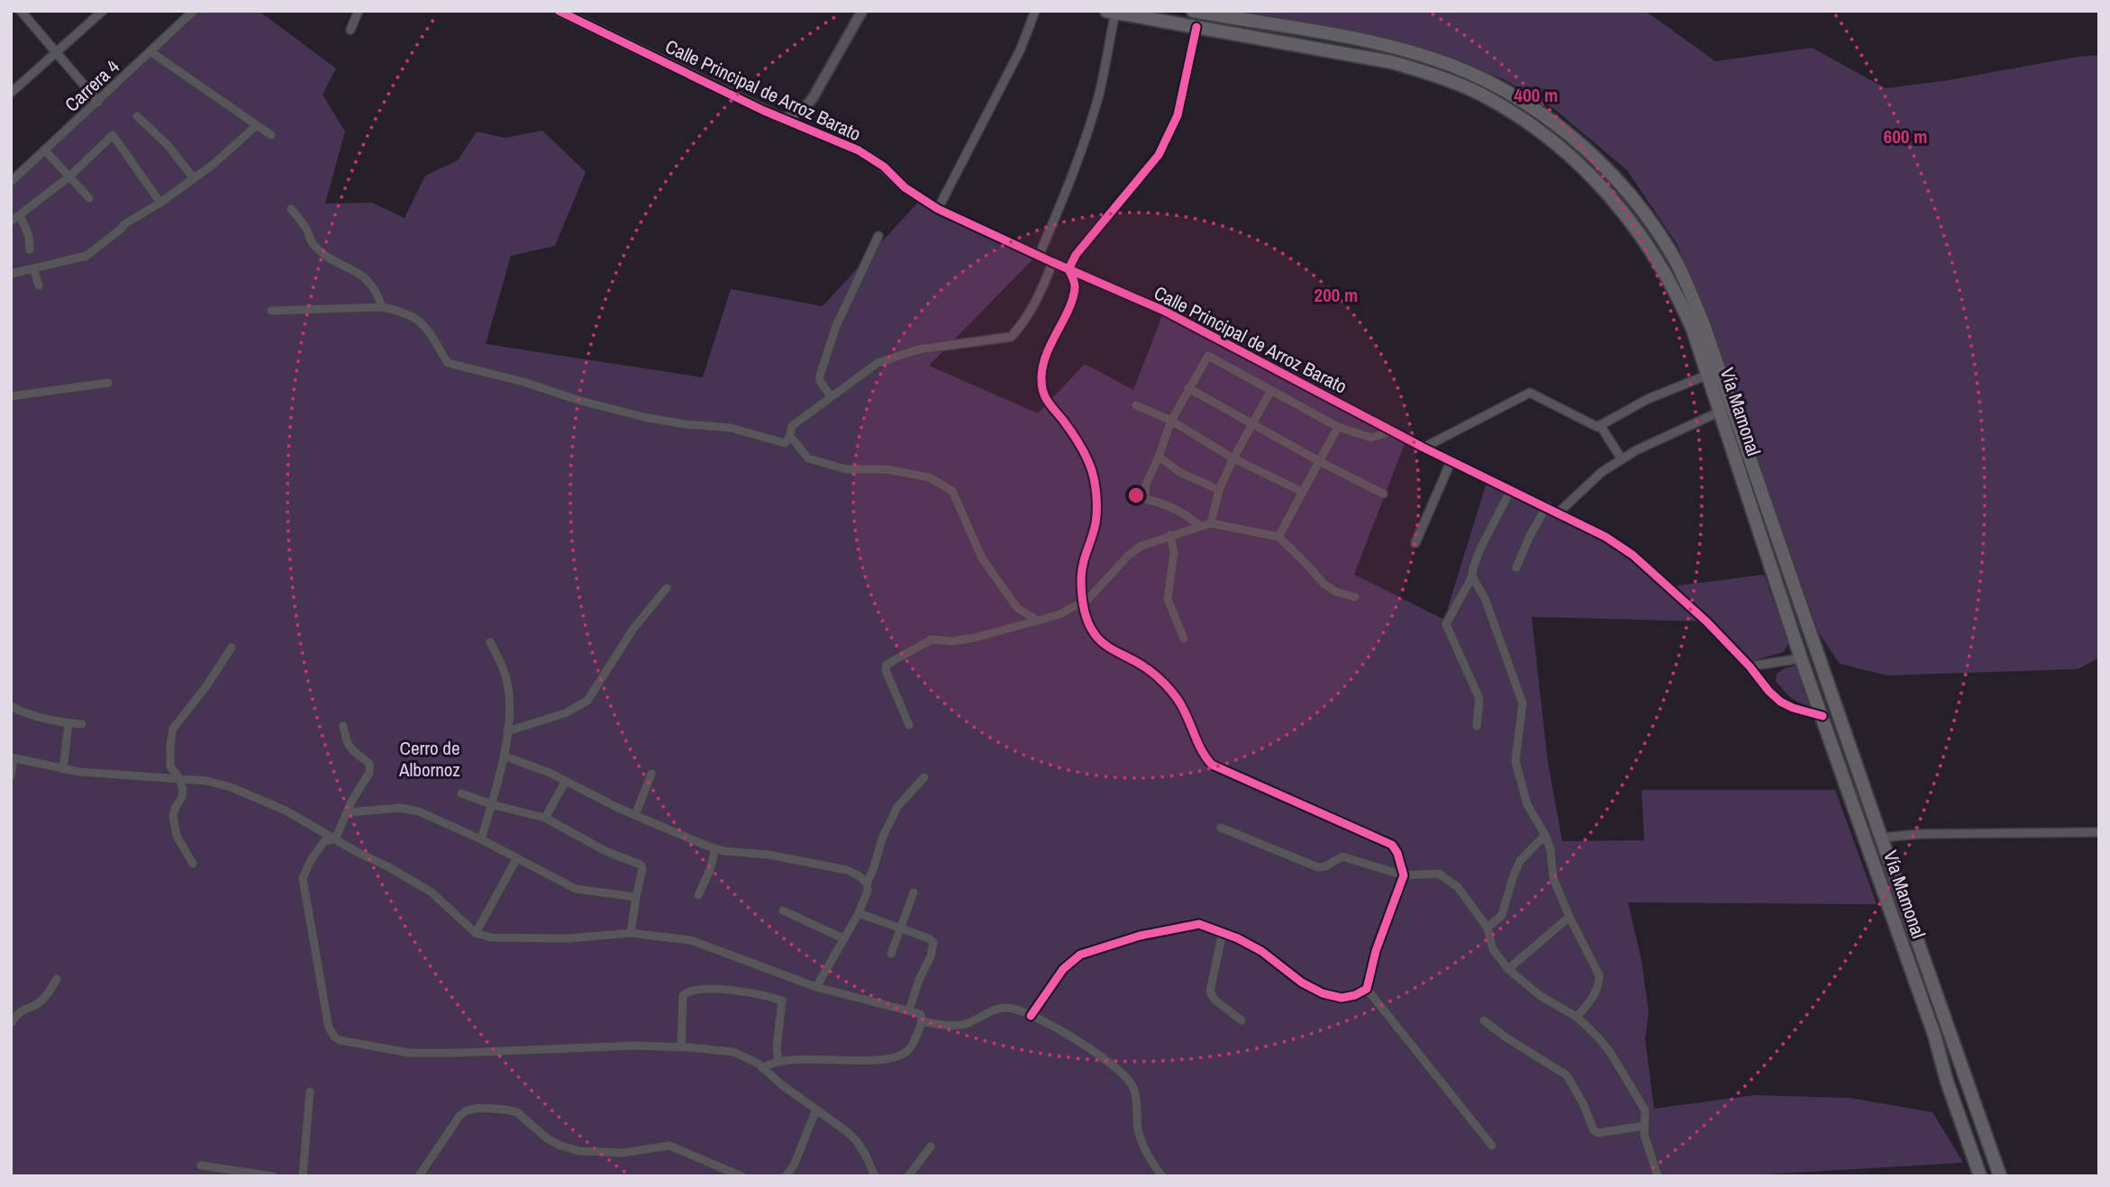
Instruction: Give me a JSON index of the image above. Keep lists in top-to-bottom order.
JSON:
{
  "streets": {
    "main road": ["Vía Mamonal"],
    "street": ["Carrera 4", "Calle Principal de Arroz Barato"]
  },
  "crossings": [
    ["Calle Principal de Arroz Barato", "Vía Mamonal"]
  ],
  "parks": ["Cerro de Albornoz"],
  "rings": ["400 m", "600 m", "200 m"]
}
